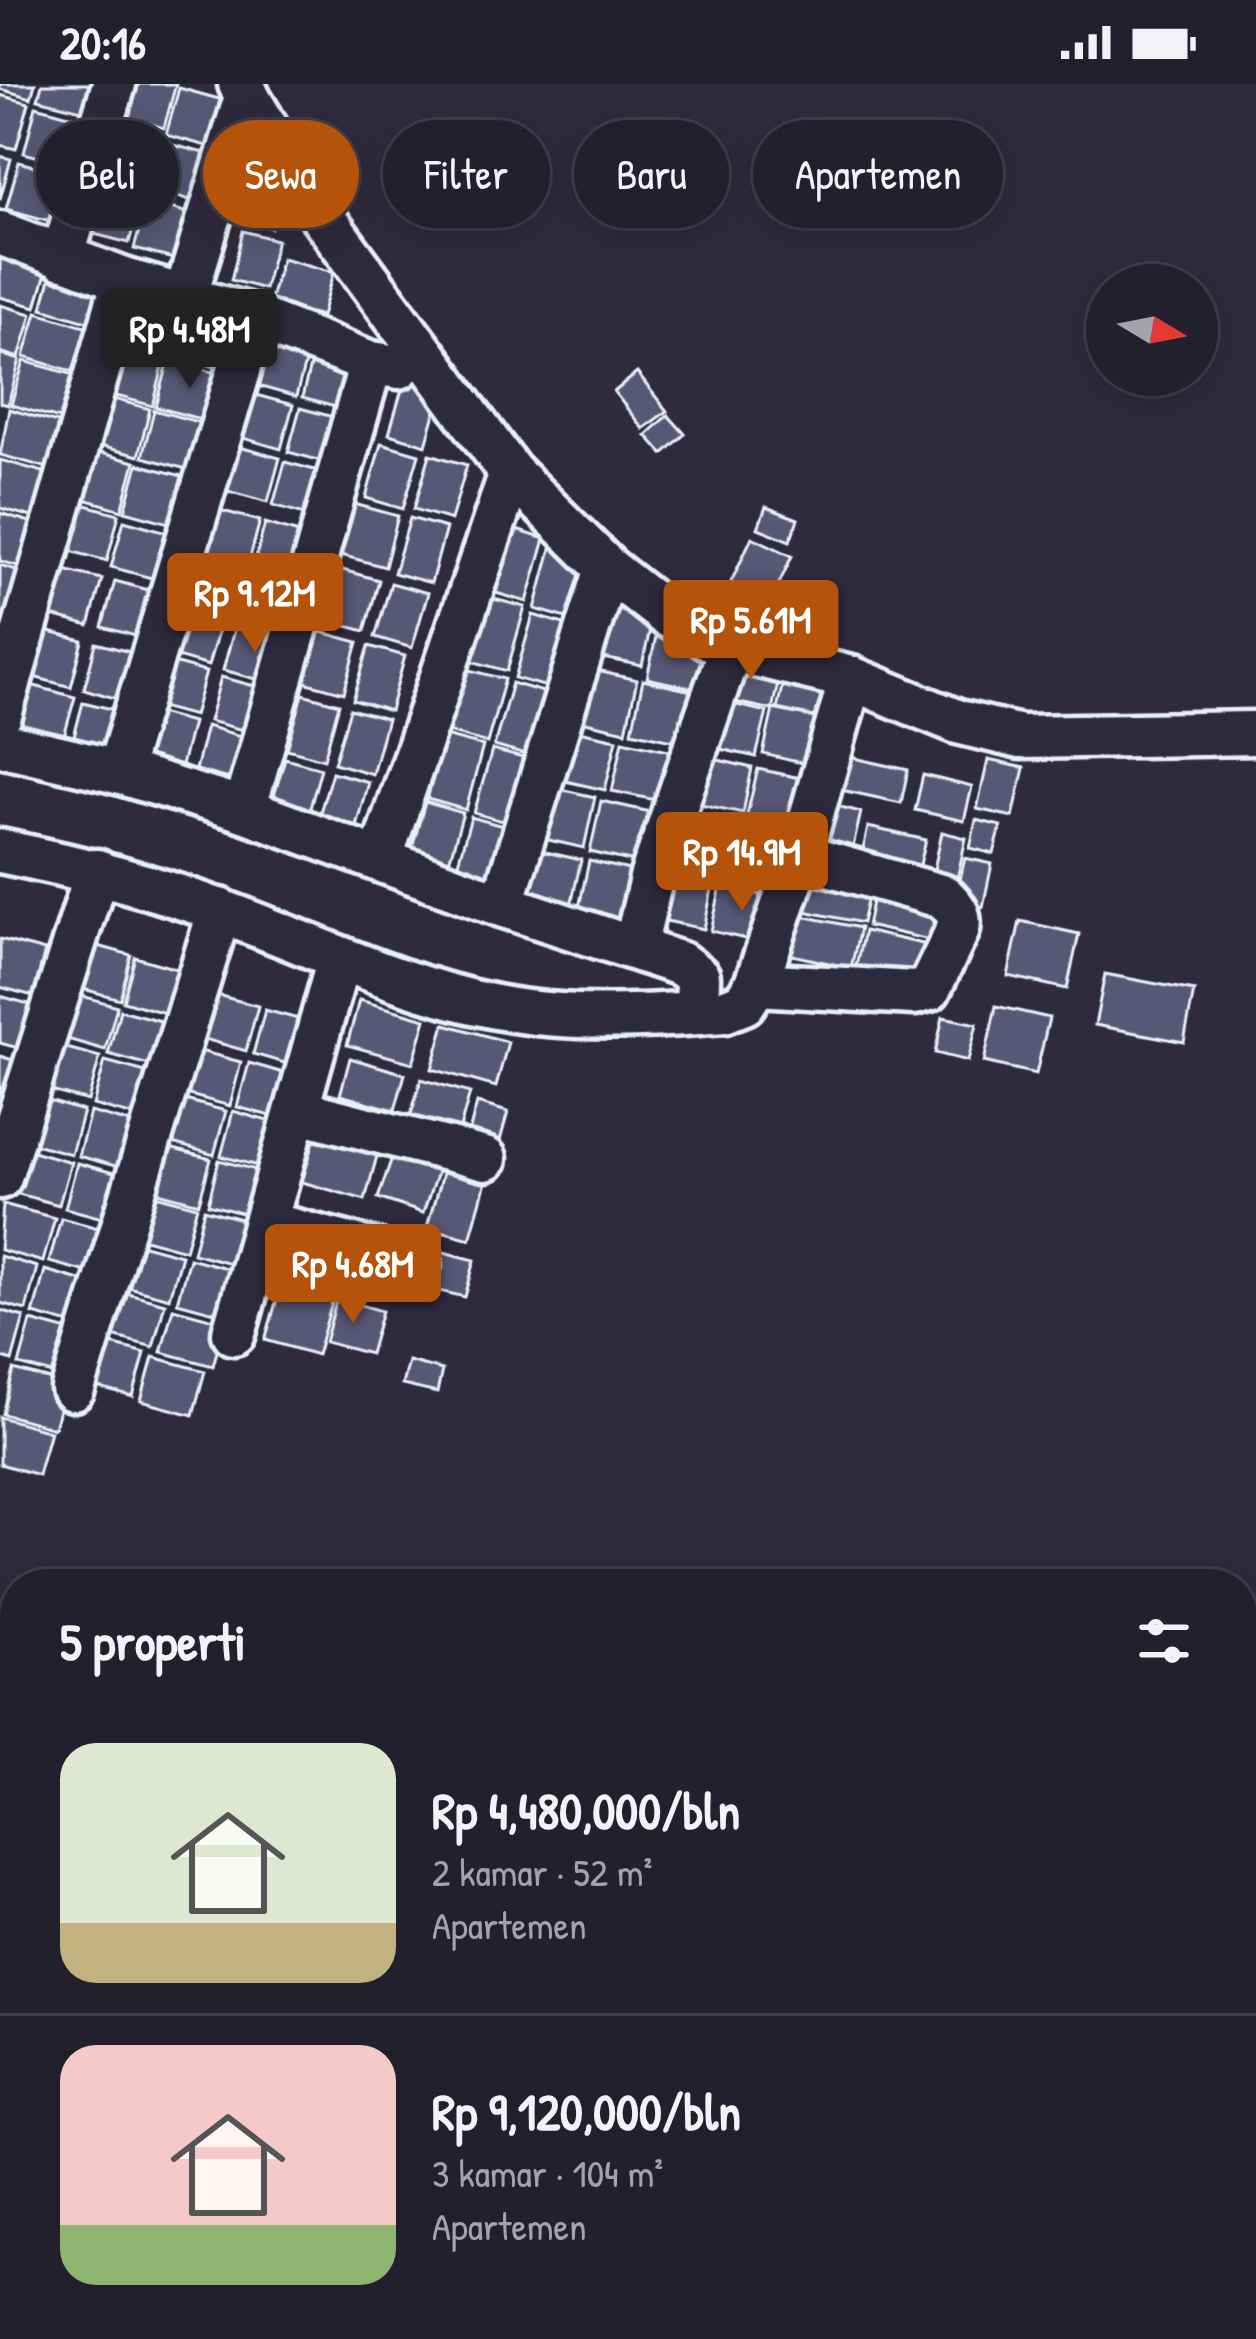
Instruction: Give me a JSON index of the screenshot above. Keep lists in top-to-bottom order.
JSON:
{
  "north": "right",
  "page": {
    "status": "20:16",
    "chip": [
      "Beli",
      "Sewa",
      "Filter",
      "Baru",
      "Apartemen"
    ],
    "price": [
      "Rp 4.48M",
      "Rp 9.12M",
      "Rp 5.61M",
      "Rp 14.9M",
      "Rp 4.68M"
    ],
    "heading": "5 properti",
    "list": [
      {
        "name": "Rp 4,480,000/bln",
        "note": "2 kamar · 52 m² · Apartemen"
      },
      {
        "name": "Rp 9,120,000/bln",
        "note": "3 kamar · 104 m² · Apartemen"
      }
    ]
  }
}
